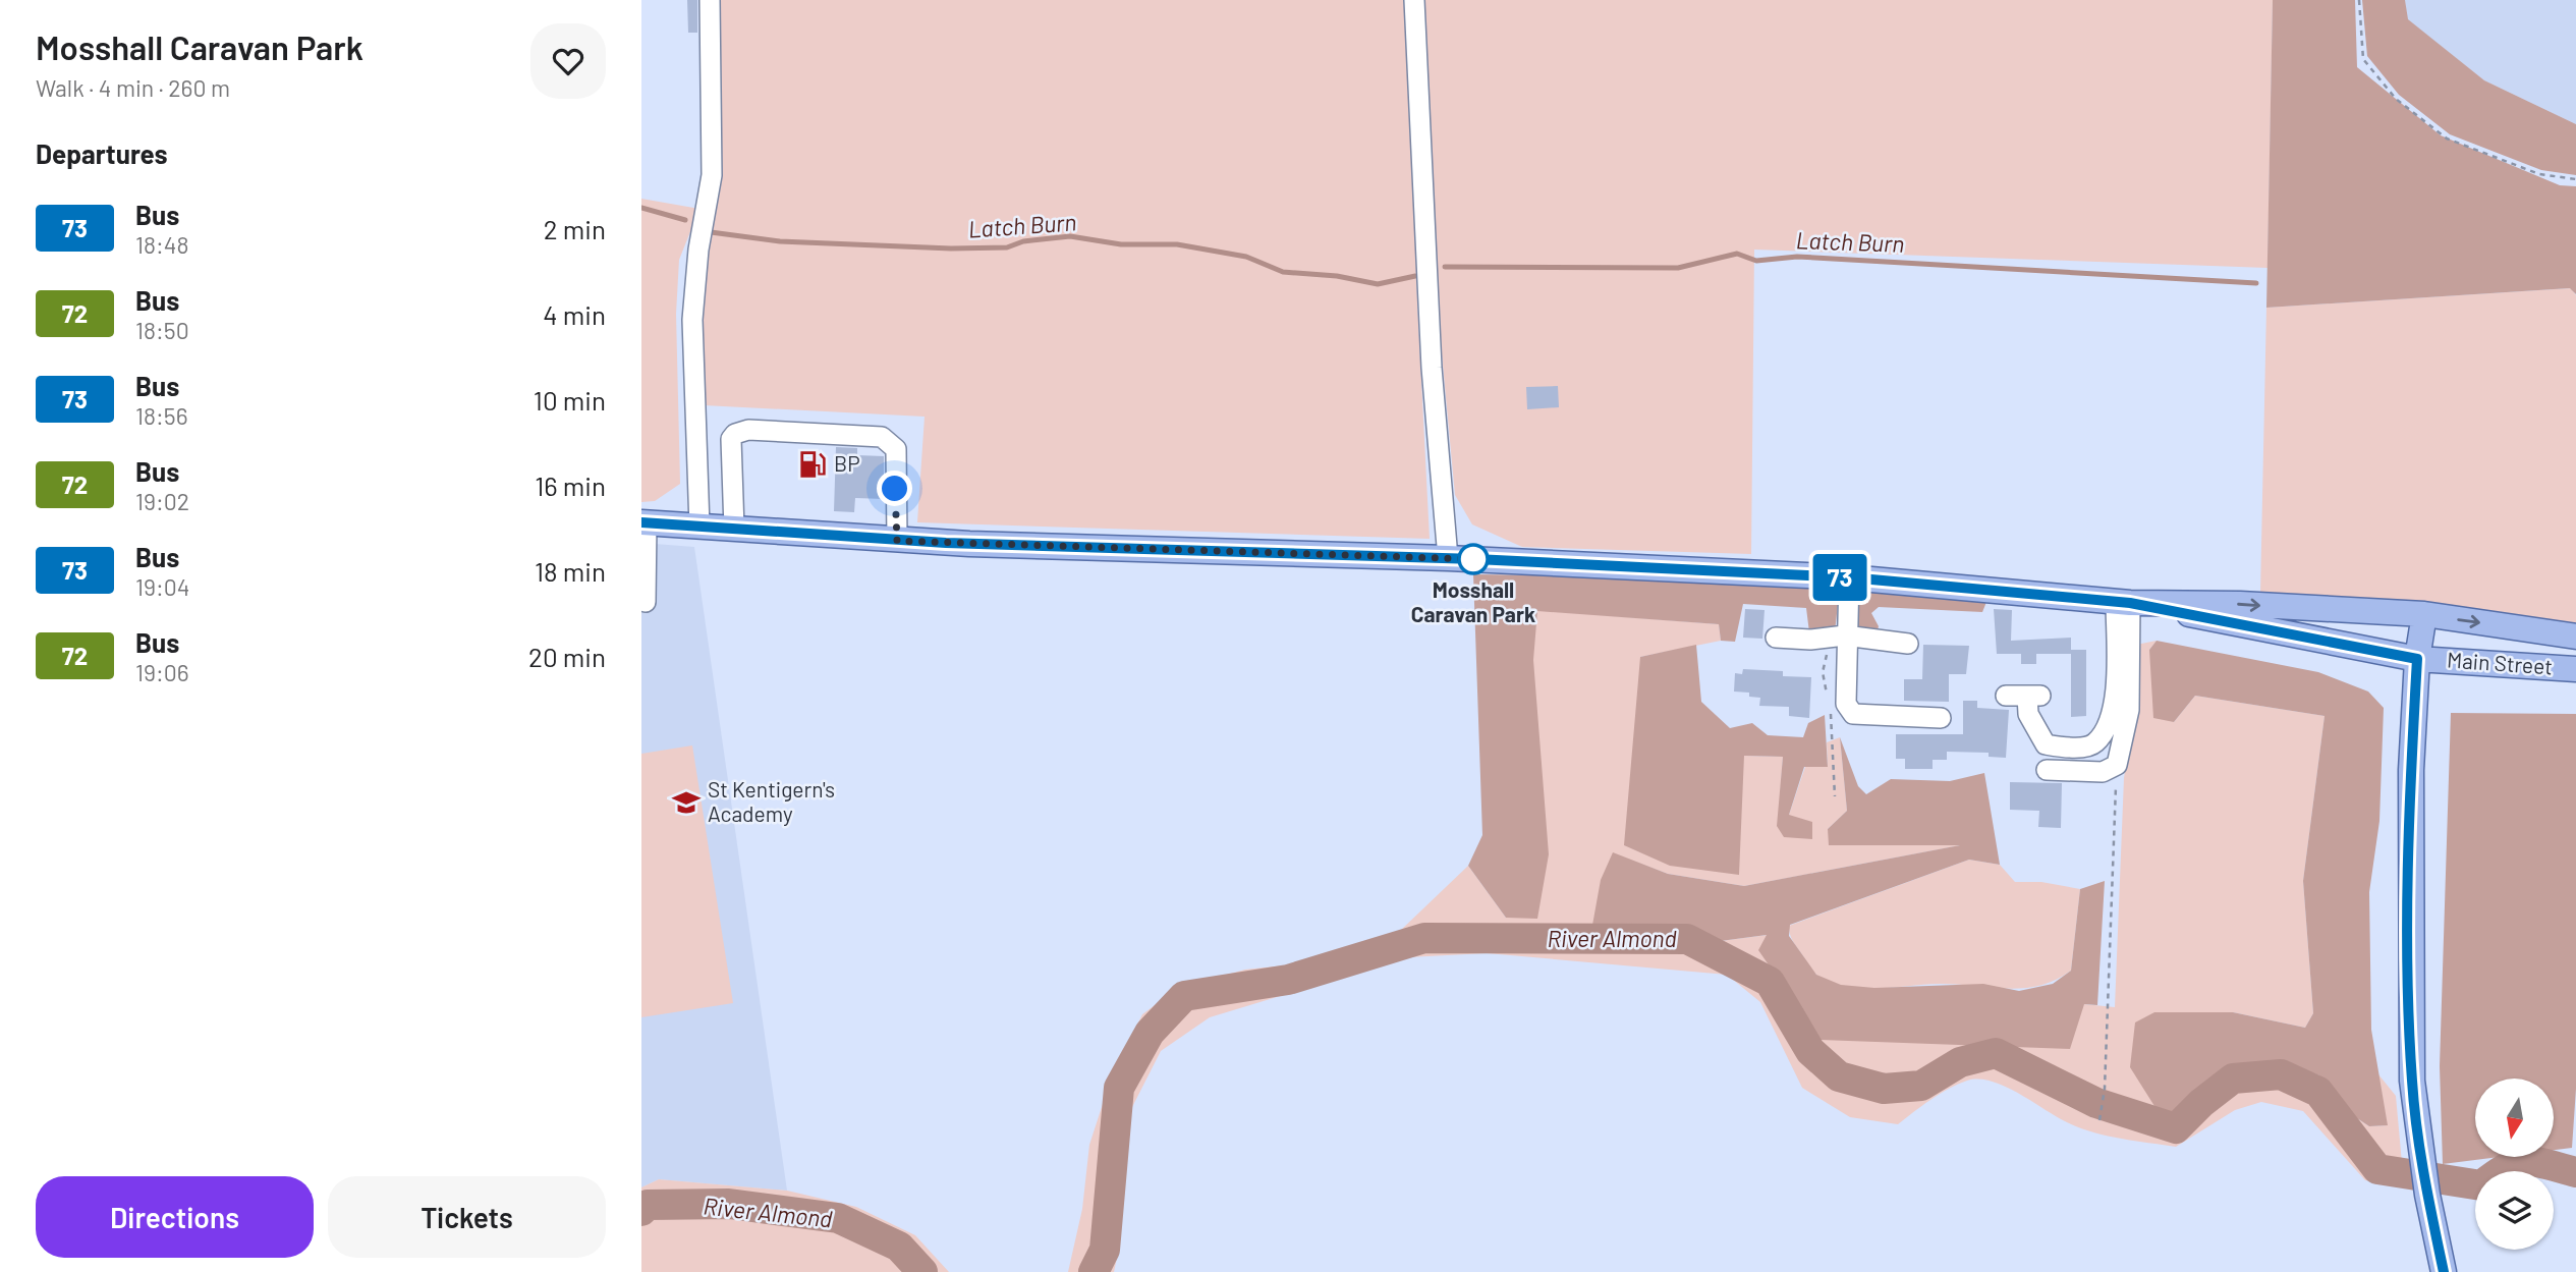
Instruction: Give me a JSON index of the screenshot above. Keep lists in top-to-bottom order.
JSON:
{
  "streets": {
    "main road": ["Main Street"]
  },
  "water": ["Latch Burn", "River Almond"],
  "places": {
    "fuel station": ["BP"],
    "other": ["Mosshall Caravan Park"],
    "school or university": ["St Kentigern's Academy"]
  },
  "lines": ["bus line 73"],
  "north": "bottom",
  "page": {
    "heading": [
      ["Mosshall Caravan Park", "Walk · 4 min · 260 m"],
      "Departures"
    ],
    "on_map": "73",
    "list": [
      {
        "mark": "73",
        "name": "Bus",
        "note": "18:48",
        "value": "2 min"
      },
      {
        "mark": "72",
        "name": "Bus",
        "note": "18:50",
        "value": "4 min"
      },
      {
        "mark": "73",
        "name": "Bus",
        "note": "18:56",
        "value": "10 min"
      },
      {
        "mark": "72",
        "name": "Bus",
        "note": "19:02",
        "value": "16 min"
      },
      {
        "mark": "73",
        "name": "Bus",
        "note": "19:04",
        "value": "18 min"
      },
      {
        "mark": "72",
        "name": "Bus",
        "note": "19:06",
        "value": "20 min"
      }
    ],
    "buttons": ["Directions", "Tickets"]
  }
}
